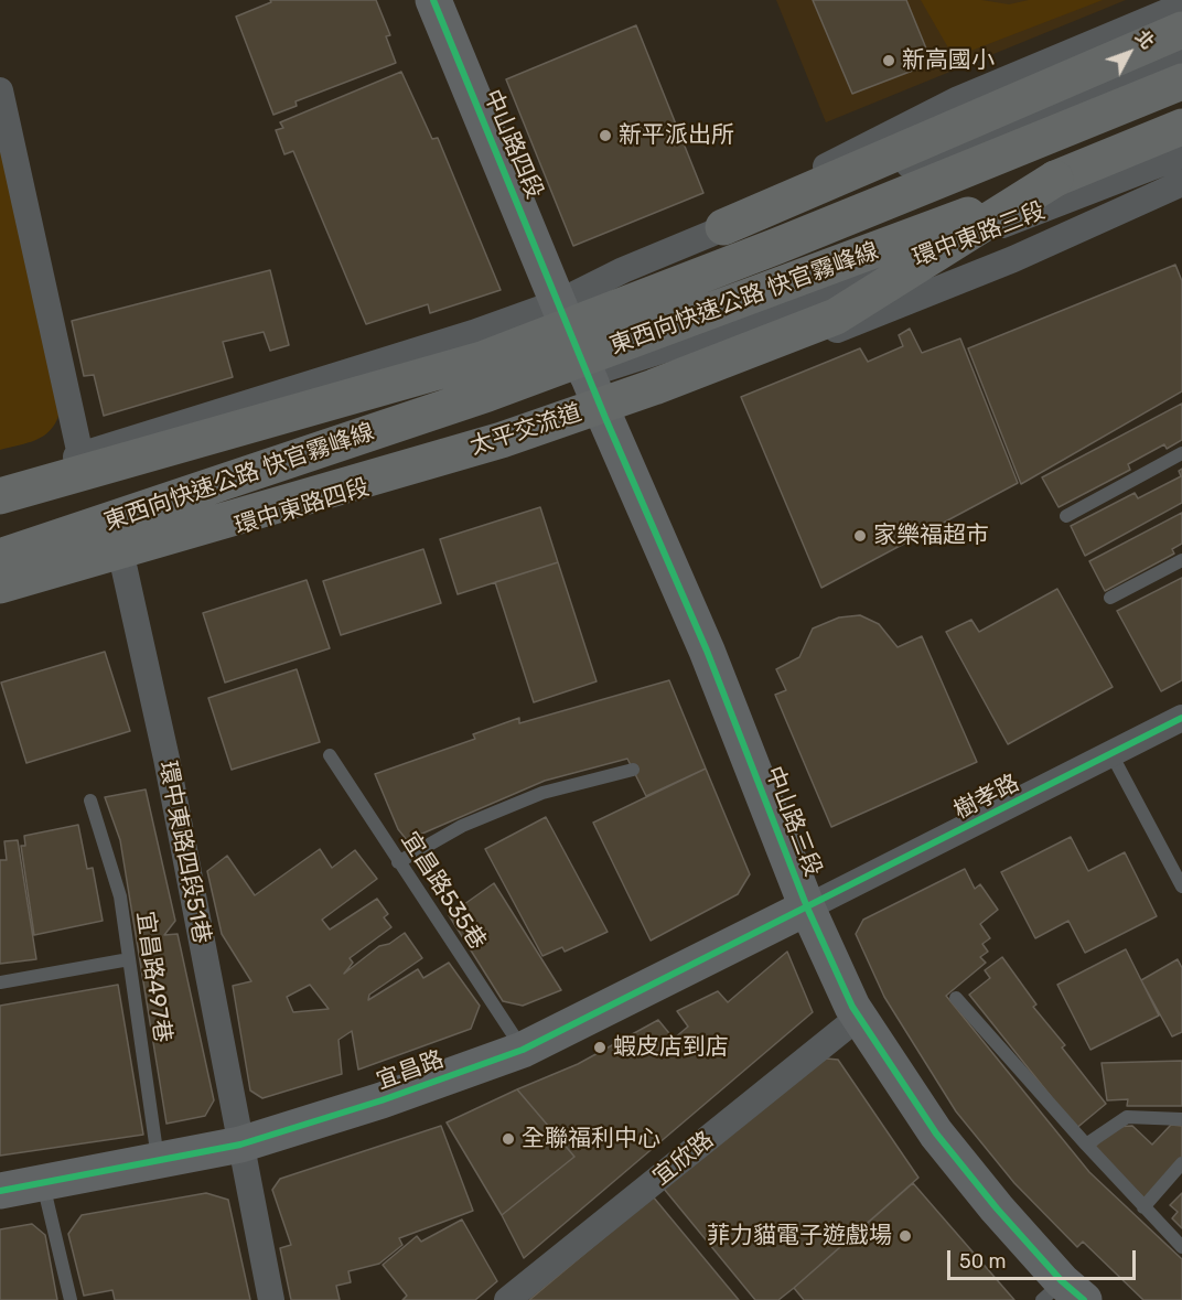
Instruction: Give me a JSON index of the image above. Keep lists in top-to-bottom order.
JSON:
{
  "streets": {
    "highway": ["東西向快速公路 快官霧峰線", "太平交流道"],
    "street": [
      "中山路四段",
      "環中東路三段",
      "環中東路四段",
      "樹孝路",
      "中山路三段",
      "環中東路四段51巷",
      "宜昌路",
      "宜欣路"
    ],
    "lane": ["宜昌路535巷", "宜昌路497巷"]
  },
  "crossings": [
    ["中山路四段", "中山路三段"],
    ["環中東路三段", "環中東路四段"],
    ["環中東路三段", "中山路三段"],
    ["東西向快速公路 快官霧峰線", "太平交流道"],
    ["環中東路四段", "中山路三段"],
    ["環中東路四段", "環中東路四段51巷"],
    ["樹孝路", "中山路三段"],
    ["樹孝路", "宜昌路"],
    ["中山路三段", "宜昌路"],
    ["中山路三段", "宜欣路"],
    ["環中東路四段51巷", "宜昌路"],
    ["宜昌路535巷", "宜昌路"],
    ["宜昌路497巷", "宜昌路"]
  ],
  "places": [
    "新高國小",
    "新平派出所",
    "家樂福超市",
    "蝦皮店到店",
    "全聯福利中心",
    "菲力貓電子遊戲場"
  ],
  "scale_bar": "50 m",
  "north": "top right"
}
